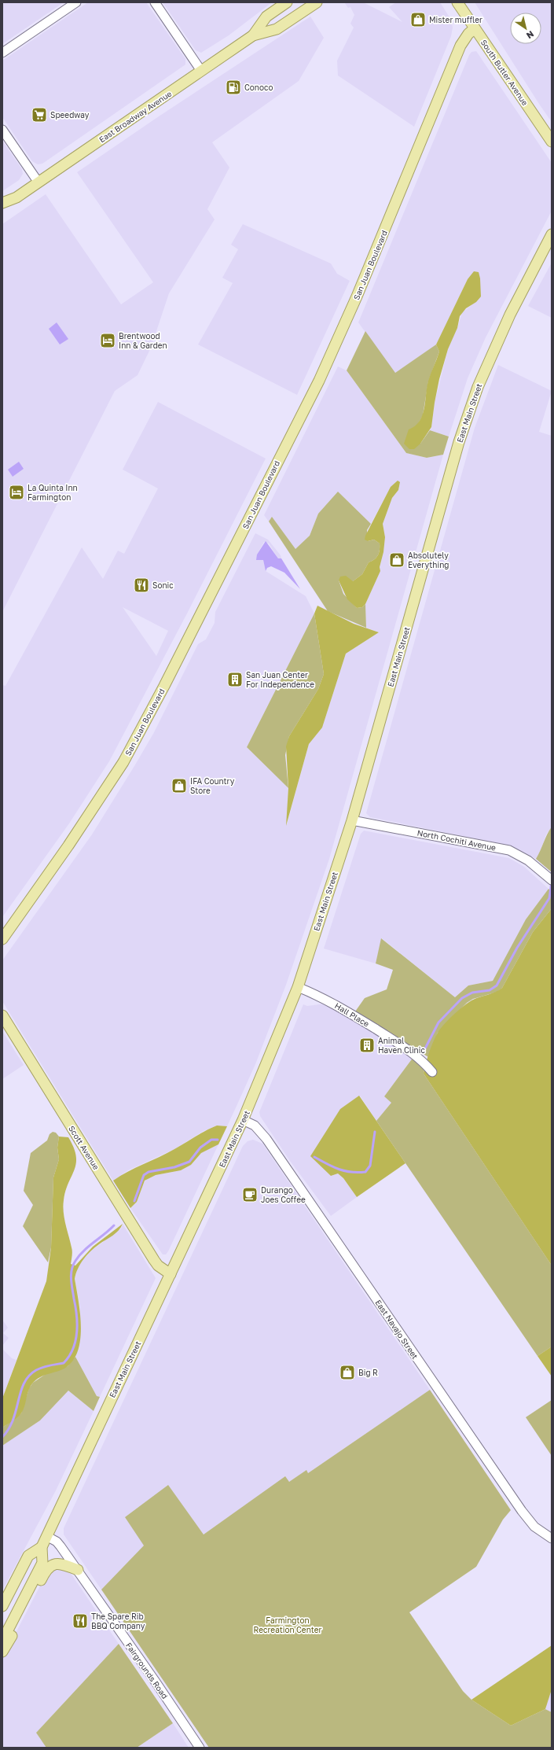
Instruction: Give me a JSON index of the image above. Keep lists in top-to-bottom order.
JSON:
{
  "streets": {
    "main road": [
      "South Butler Avenue",
      "East Broadway Avenue",
      "San Juan Boulevard",
      "East Main Street",
      "Scott Avenue"
    ],
    "street": [
      "North Cochiti Avenue",
      "Hall Place",
      "East Navajo Street",
      "Fairgrounds Road"
    ]
  },
  "crossings": [
    ["South Butler Avenue", "San Juan Boulevard"],
    ["East Main Street", "North Cochiti Avenue"],
    ["East Main Street", "Hall Place"],
    ["East Main Street", "Scott Avenue"],
    ["East Main Street", "East Navajo Street"],
    ["East Main Street", "Fairgrounds Road"]
  ],
  "parks": ["Farmington Recreation Center"],
  "places": {
    "shop": [
      "Mister muffler",
      "Absolutely Everything",
      "IFA Country Store",
      "Big R"
    ],
    "fuel station": ["Conoco"],
    "supermarket": ["Speedway"],
    "hotel": ["Brentwood Inn & Garden", "La Quinta Inn Farmington"],
    "restaurant": ["Sonic", "The Spare Rib BBQ Company"],
    "building": ["San Juan Center For Independence", "Animal Haven Clinic"],
    "cafe": ["Durango Joes Coffee"]
  },
  "north": "bottom right"
}
